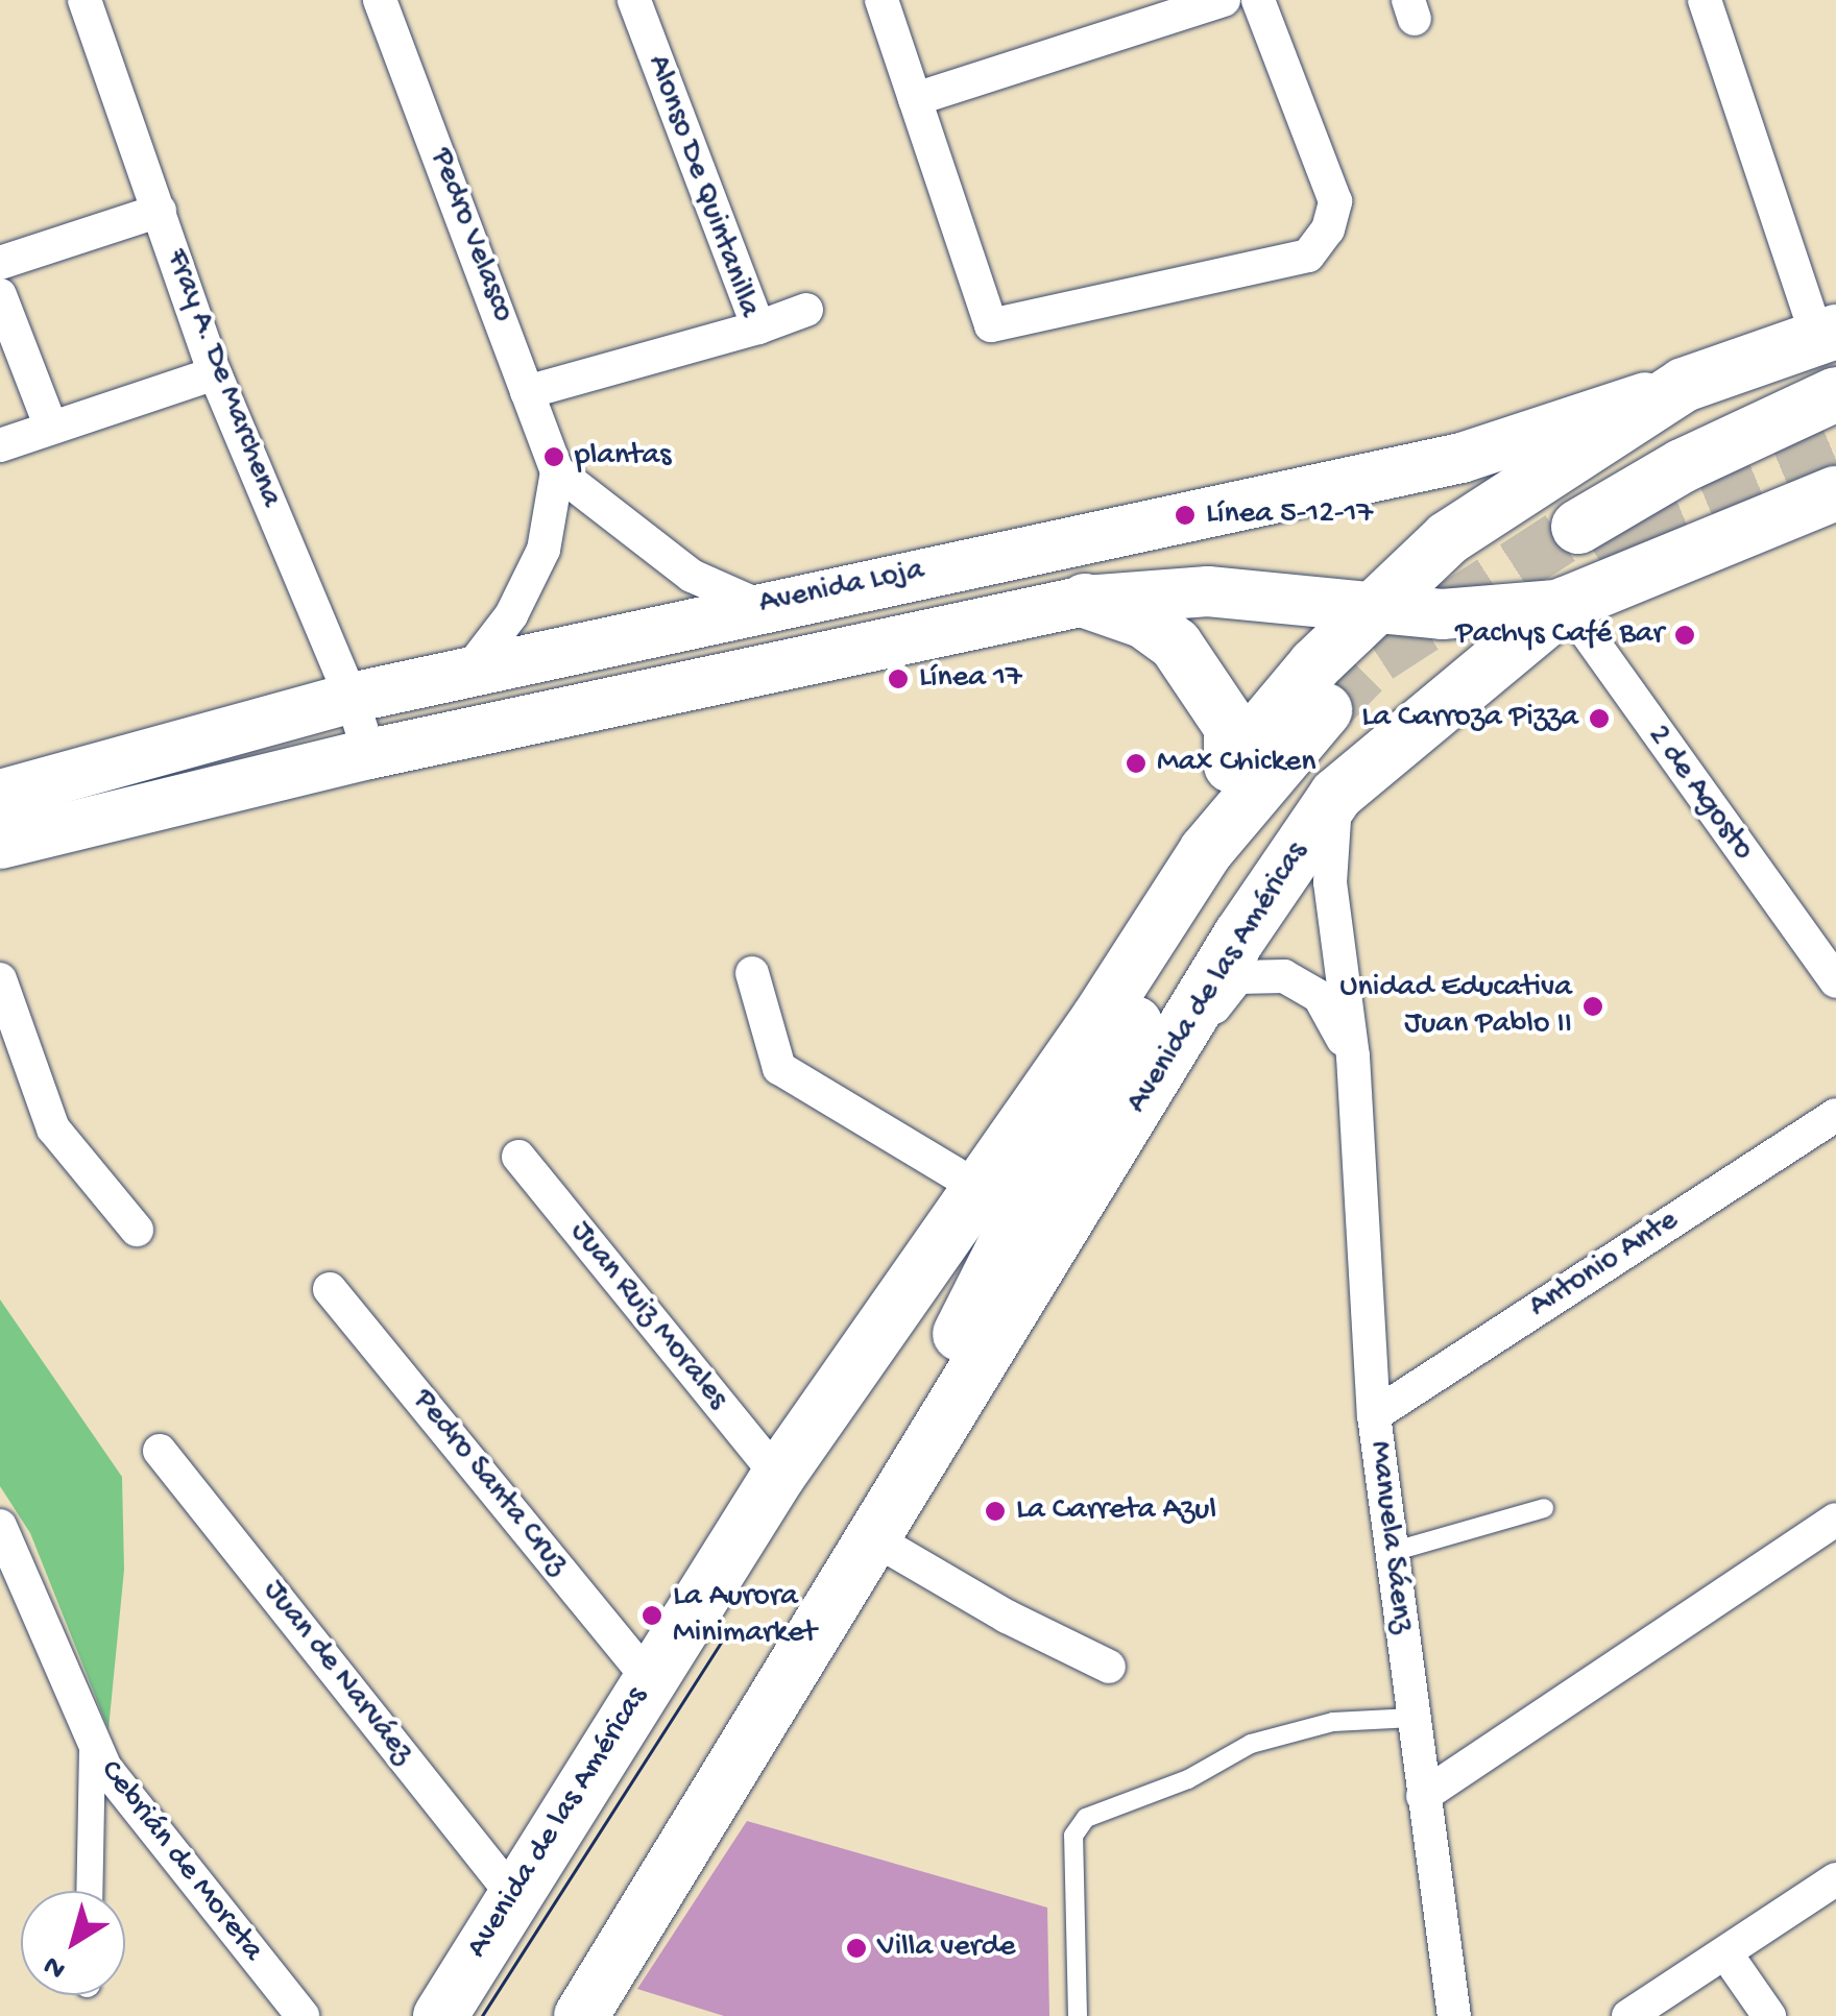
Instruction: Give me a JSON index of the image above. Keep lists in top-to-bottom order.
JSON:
{
  "streets": {
    "main road": ["Avenida Loja", "Avenida de las Américas"],
    "street": [
      "Alonso De Quintanilla",
      "Pedro Velasco",
      "Fray A. De Marchena",
      "2 de Agosto",
      "Antonio Ante",
      "Juan Ruiz Morales",
      "Pedro Santa Cruz",
      "Manuela Sáenz",
      "Juan de Narváez",
      "Cebrián de Moreta"
    ]
  },
  "crossings": [
    ["Alonso De Quintanilla", "Pedro Velasco"],
    ["Pedro Velasco", "Avenida Loja"],
    ["Fray A. De Marchena", "Avenida Loja"],
    ["Avenida Loja", "2 de Agosto"],
    ["Avenida Loja", "Avenida de las Américas"],
    ["2 de Agosto", "Avenida de las Américas"],
    ["Avenida de las Américas", "Juan Ruiz Morales"],
    ["Avenida de las Américas", "Pedro Santa Cruz"],
    ["Avenida de las Américas", "Manuela Sáenz"],
    ["Avenida de las Américas", "Juan de Narváez"],
    ["Antonio Ante", "Manuela Sáenz"]
  ],
  "places": [
    "plantas",
    "Línea 5-12-17",
    "Pachys Café Bar",
    "Línea 17",
    "La Carroza Pizza",
    "Max Chicken",
    "Unidad Educativa Juan Pablo II",
    "La Carreta Azul",
    "La Aurora Minimarket",
    "Villa verde"
  ],
  "north": "bottom left"
}
